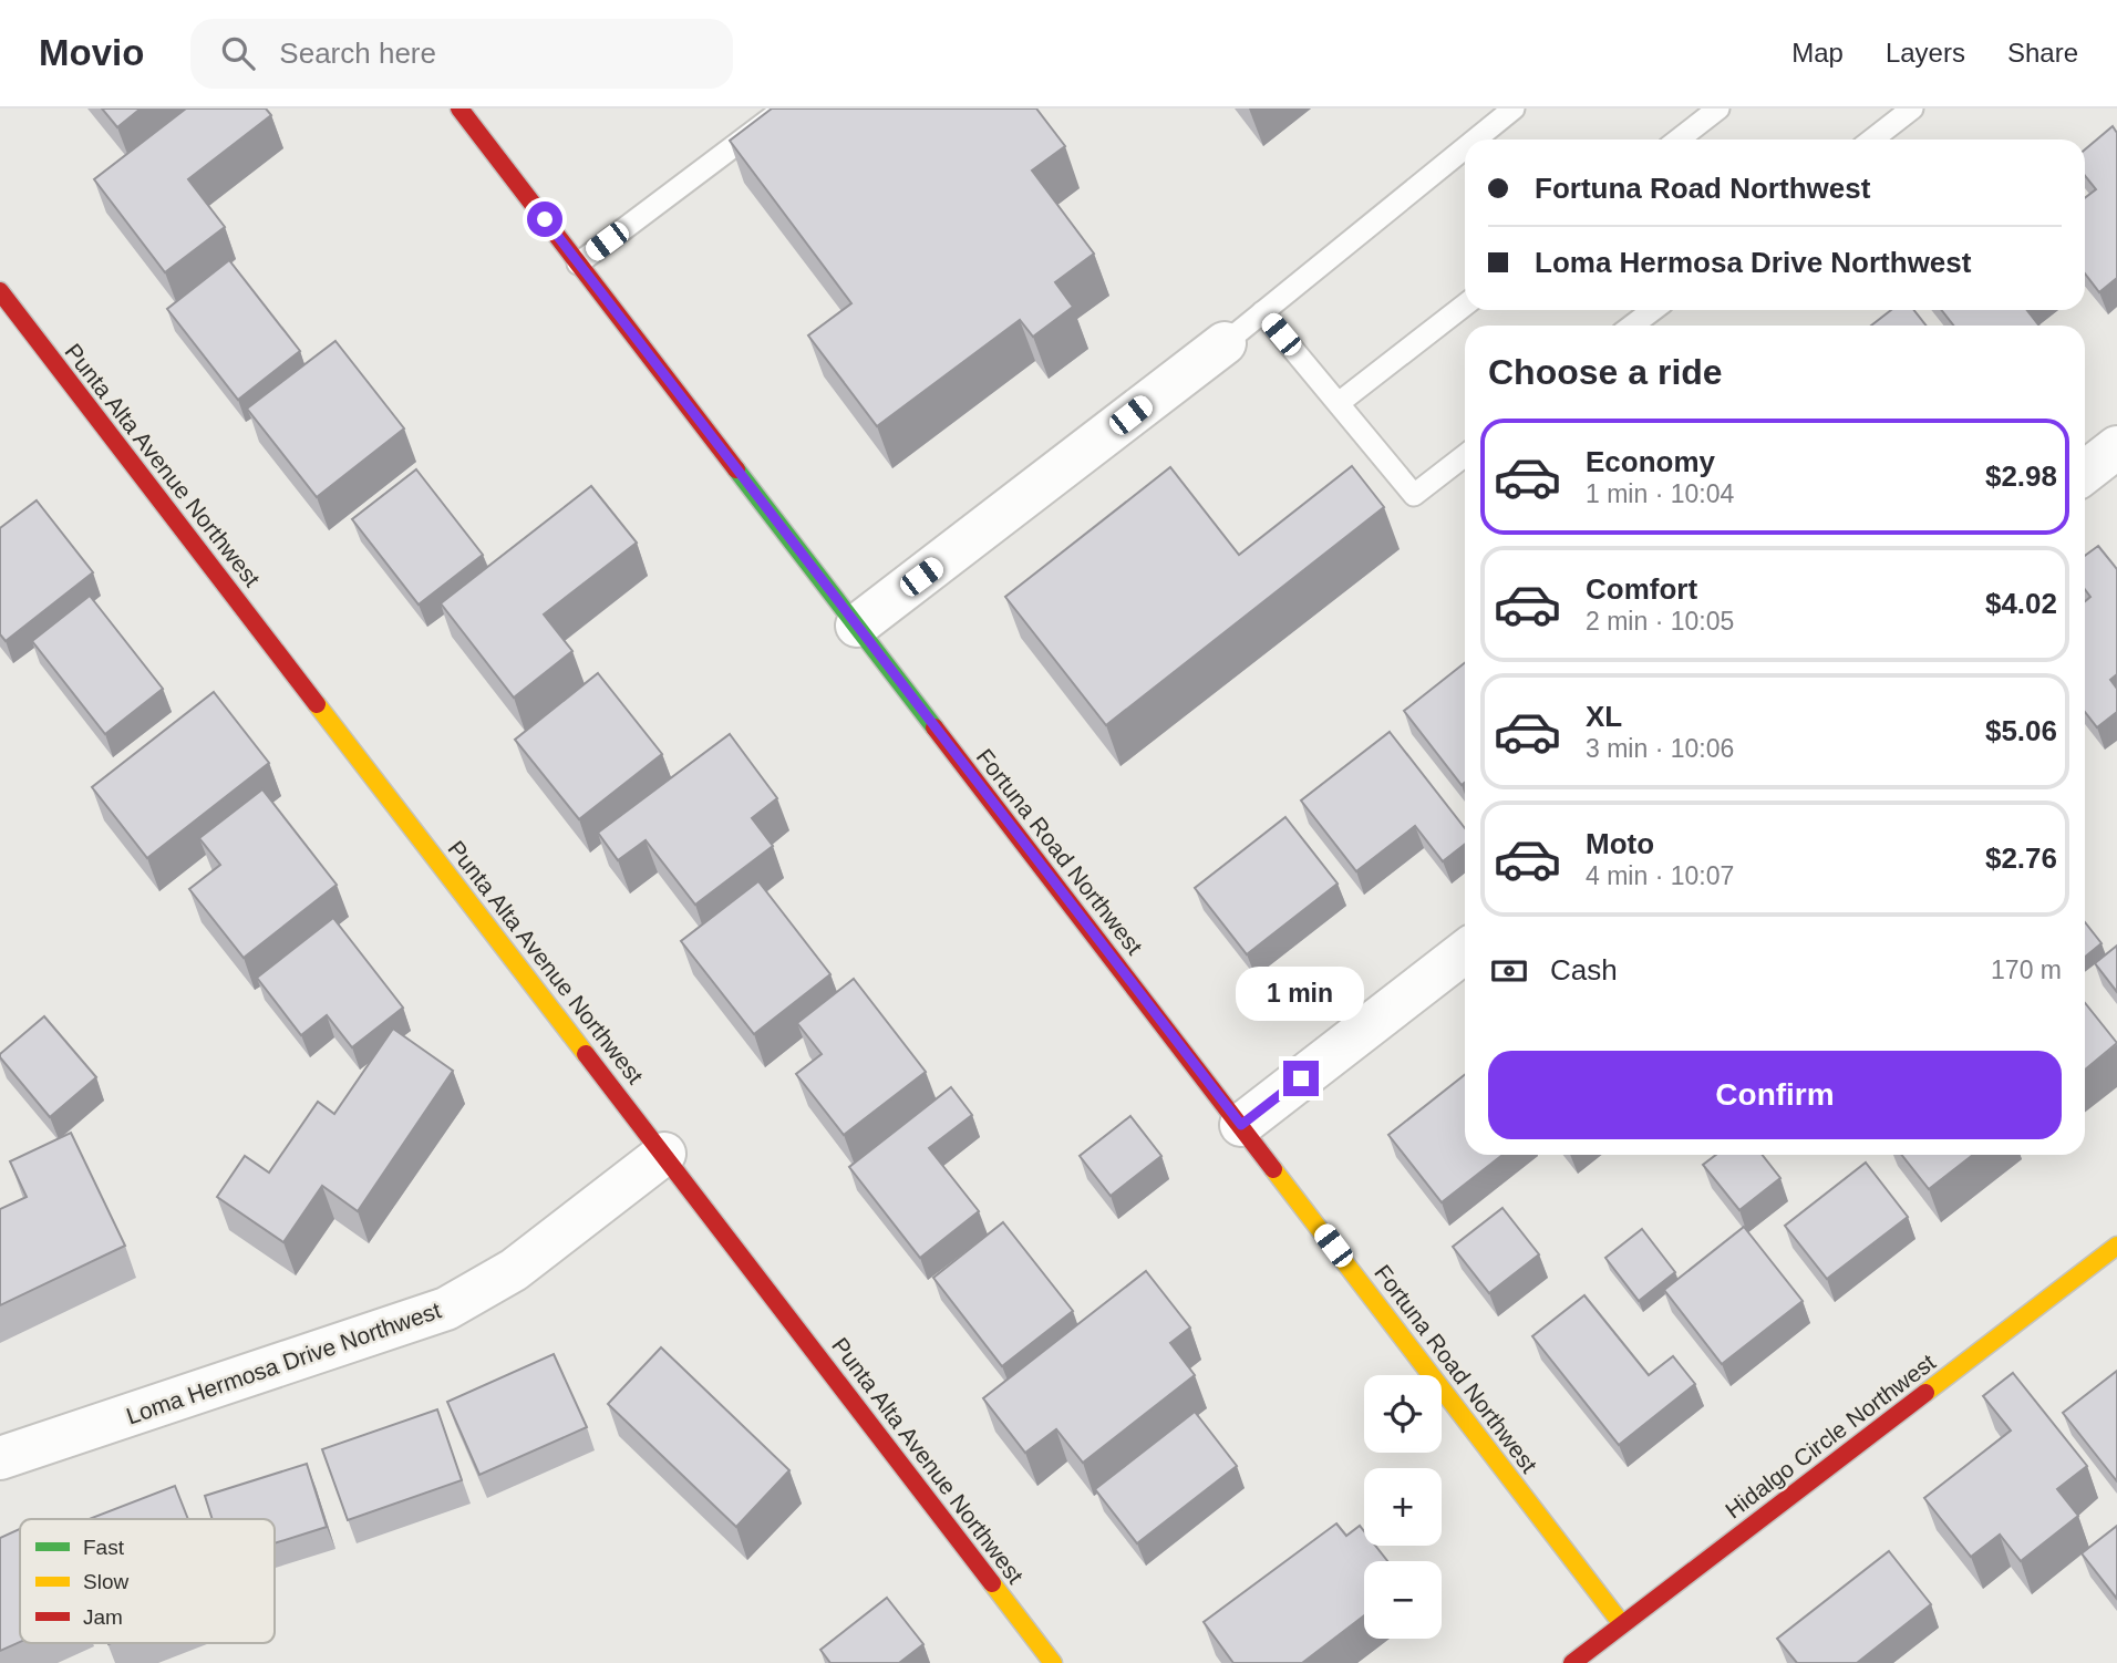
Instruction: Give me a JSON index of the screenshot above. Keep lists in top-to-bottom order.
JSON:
{
  "streets": {
    "street": [
      "Punta Alta Avenue Northwest",
      "Fortuna Road Northwest",
      "Loma Hermosa Drive Northwest",
      "Hidalgo Circle Northwest"
    ]
  },
  "crossings": [
    ["Punta Alta Avenue Northwest", "Loma Hermosa Drive Northwest"],
    ["Fortuna Road Northwest", "Hidalgo Circle Northwest"]
  ],
  "legend": ["Fast", "Slow", "Jam"],
  "page": {
    "header": "Movio",
    "search": "Search here",
    "nav": ["Map", "Layers", "Share"],
    "banner": ["Fortuna Road Northwest", "Loma Hermosa Drive Northwest"],
    "heading": "Choose a ride",
    "list": [
      {
        "name": "Economy",
        "note": "1 min · 10:04",
        "value": "$2.98"
      },
      {
        "name": "Comfort",
        "note": "2 min · 10:05",
        "value": "$4.02"
      },
      {
        "name": "XL",
        "note": "3 min · 10:06",
        "value": "$5.06"
      },
      {
        "name": "Moto",
        "note": "4 min · 10:07",
        "value": "$2.76"
      }
    ],
    "pay": ["Cash", "170 m"],
    "bubble": "1 min",
    "buttons": "Confirm",
    "map_buttons": ["+", "−"]
  }
}
